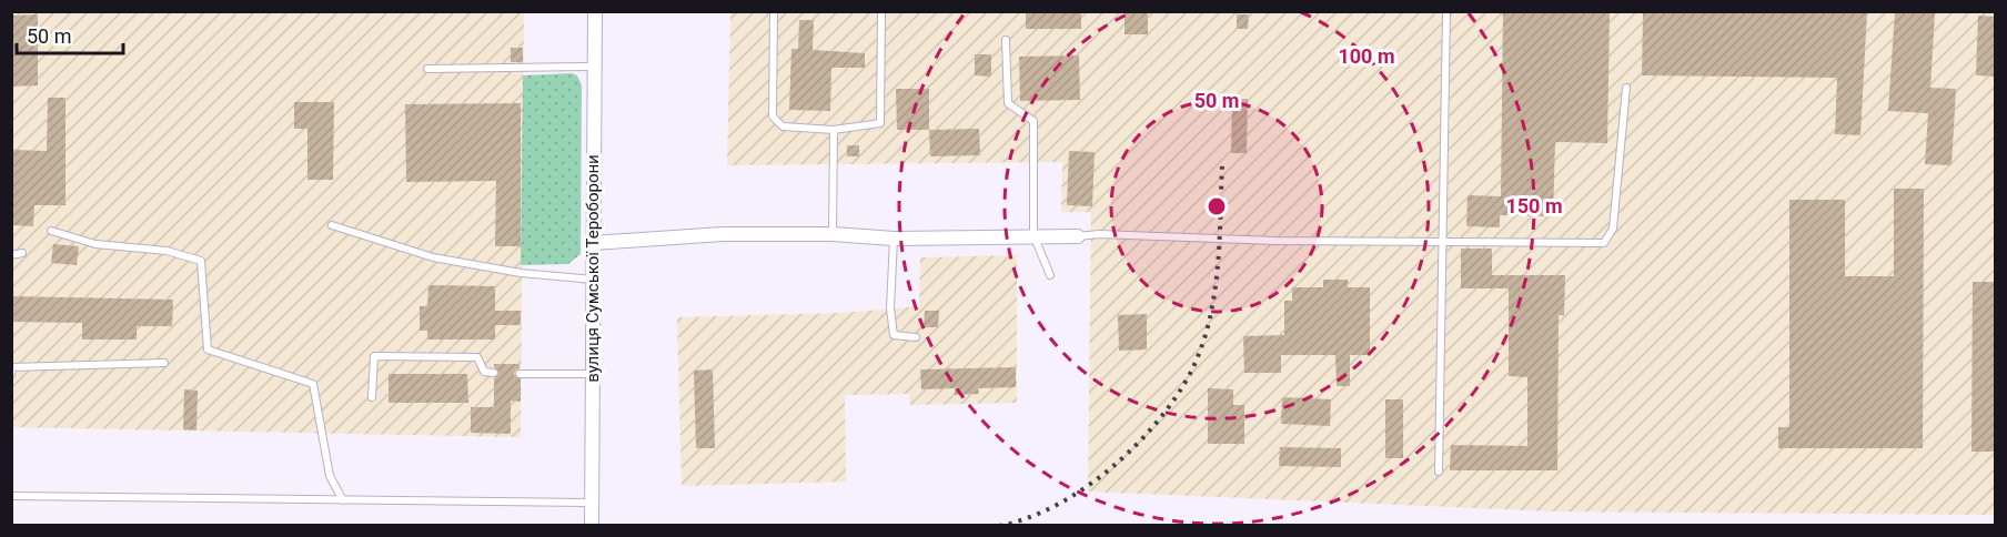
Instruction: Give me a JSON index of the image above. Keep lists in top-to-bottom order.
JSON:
{
  "streets": {
    "street": ["вулиця Сумської Тероборони"]
  },
  "scale_bar": "50 m",
  "rings": ["100 m", "50 m", "150 m"]
}
